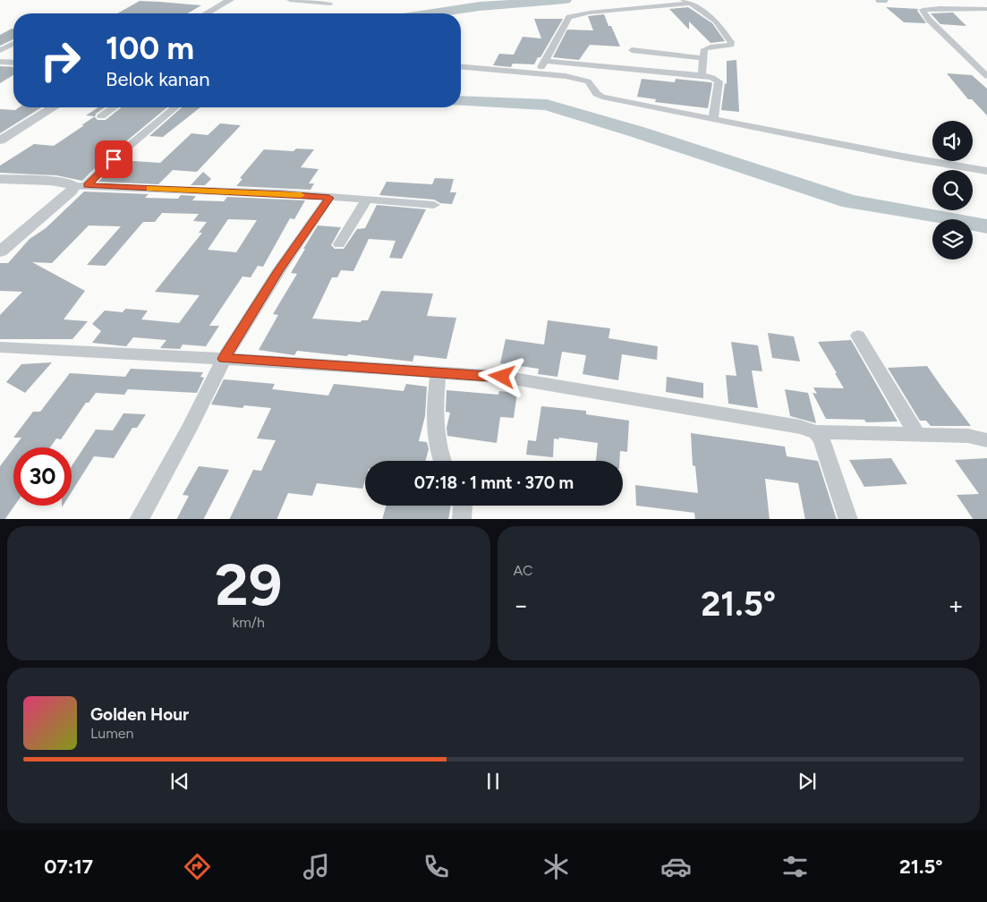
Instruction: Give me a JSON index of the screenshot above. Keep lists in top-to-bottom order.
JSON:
{
  "page": {
    "turn": ["100 m", "Belok kanan"],
    "limit": "30",
    "trip": "07:18 · 1 mnt · 370 m",
    "tile": [
      ["29", "km/h"],
      "AC"
    ],
    "heat": ["−", "21.5°", "+"],
    "song": ["Golden Hour", "Lumen"],
    "tabs": ["07:17", "21.5°"]
  }
}
